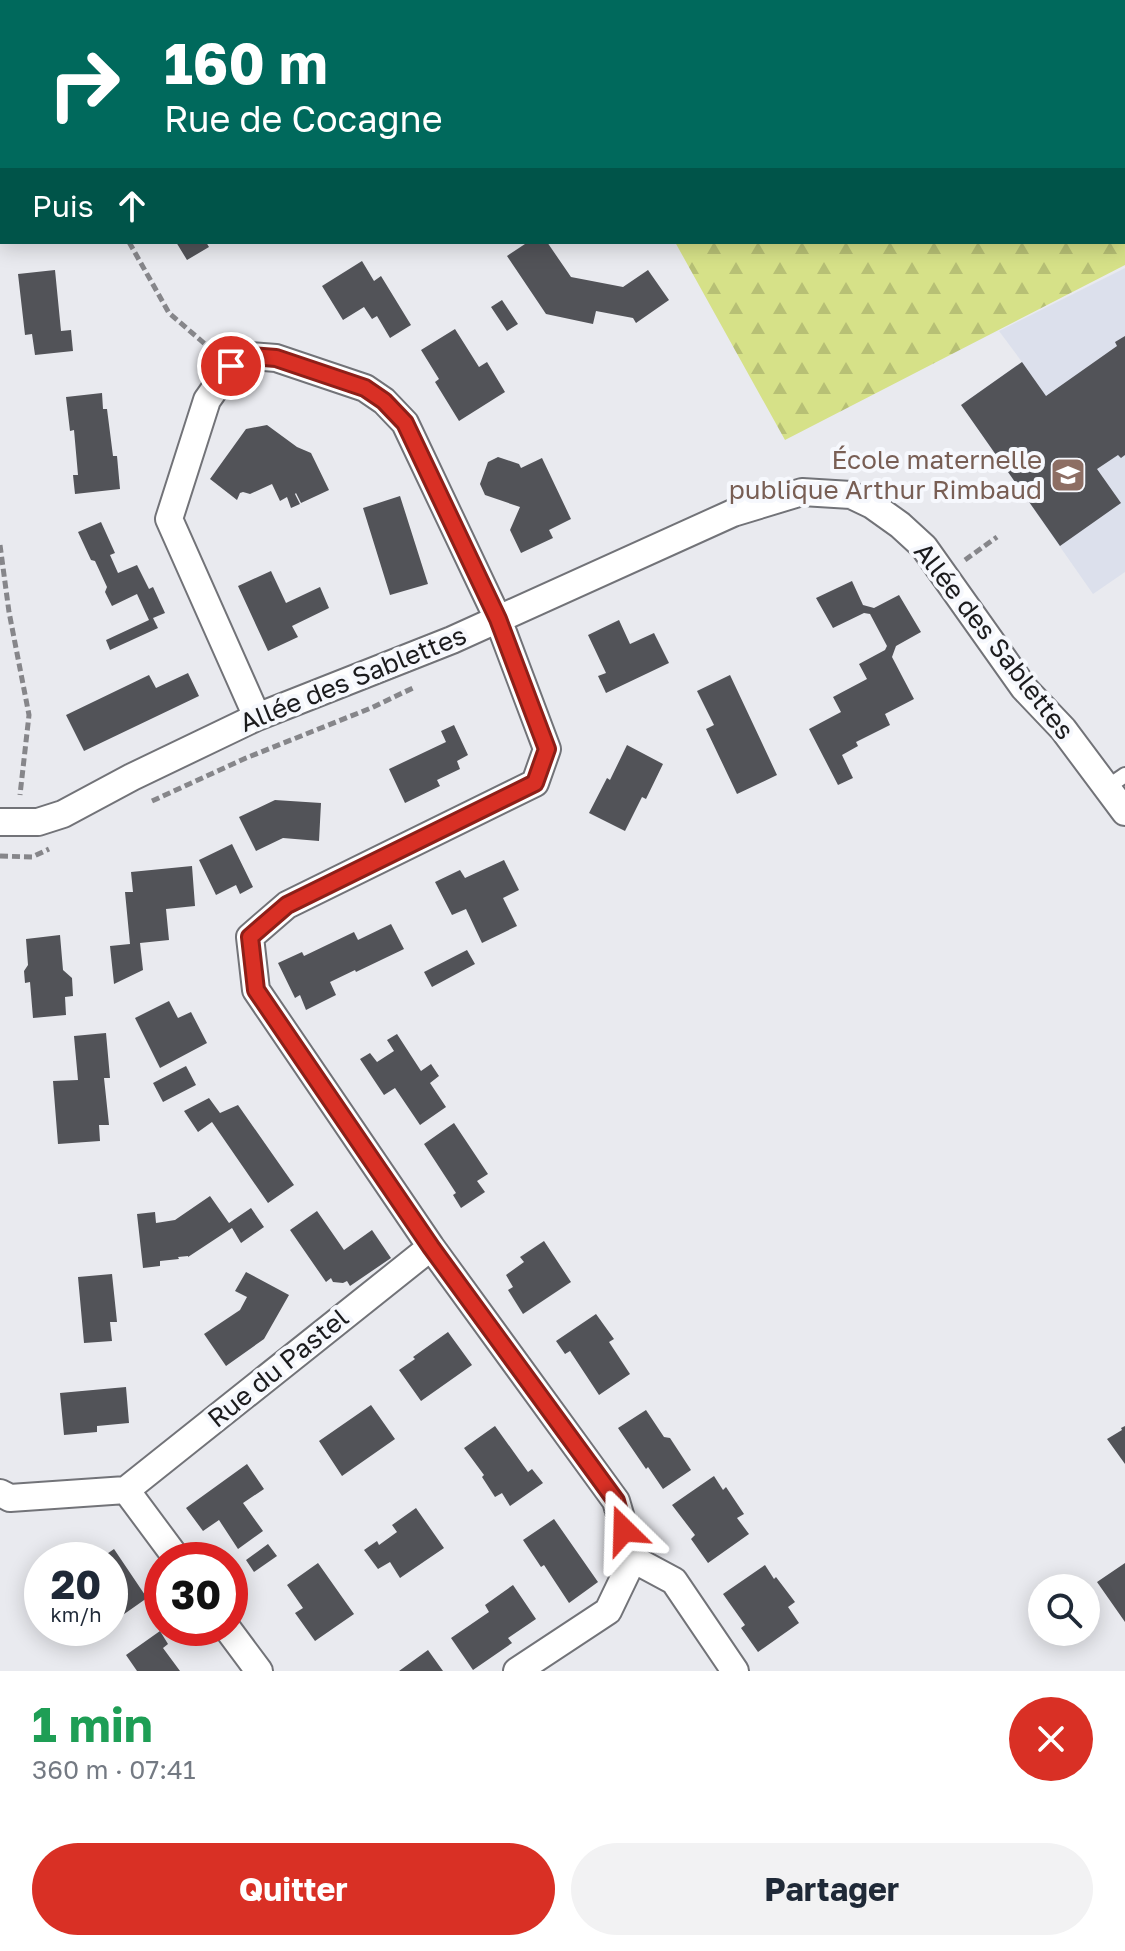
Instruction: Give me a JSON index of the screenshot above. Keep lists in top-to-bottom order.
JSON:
{
  "streets": {
    "street": ["Allée des Sablettes", "Rue du Pastel"]
  },
  "places": {
    "school or university": ["École maternelle publique Arthur Rimbaud"]
  },
  "page": {
    "turn": ["160 m", "Rue de Cocagne"],
    "then": "Puis",
    "speed": "20 km/h",
    "limit": "30",
    "heading": ["1 min", "360 m · 07:41"],
    "buttons": ["Quitter", "Partager"]
  }
}
